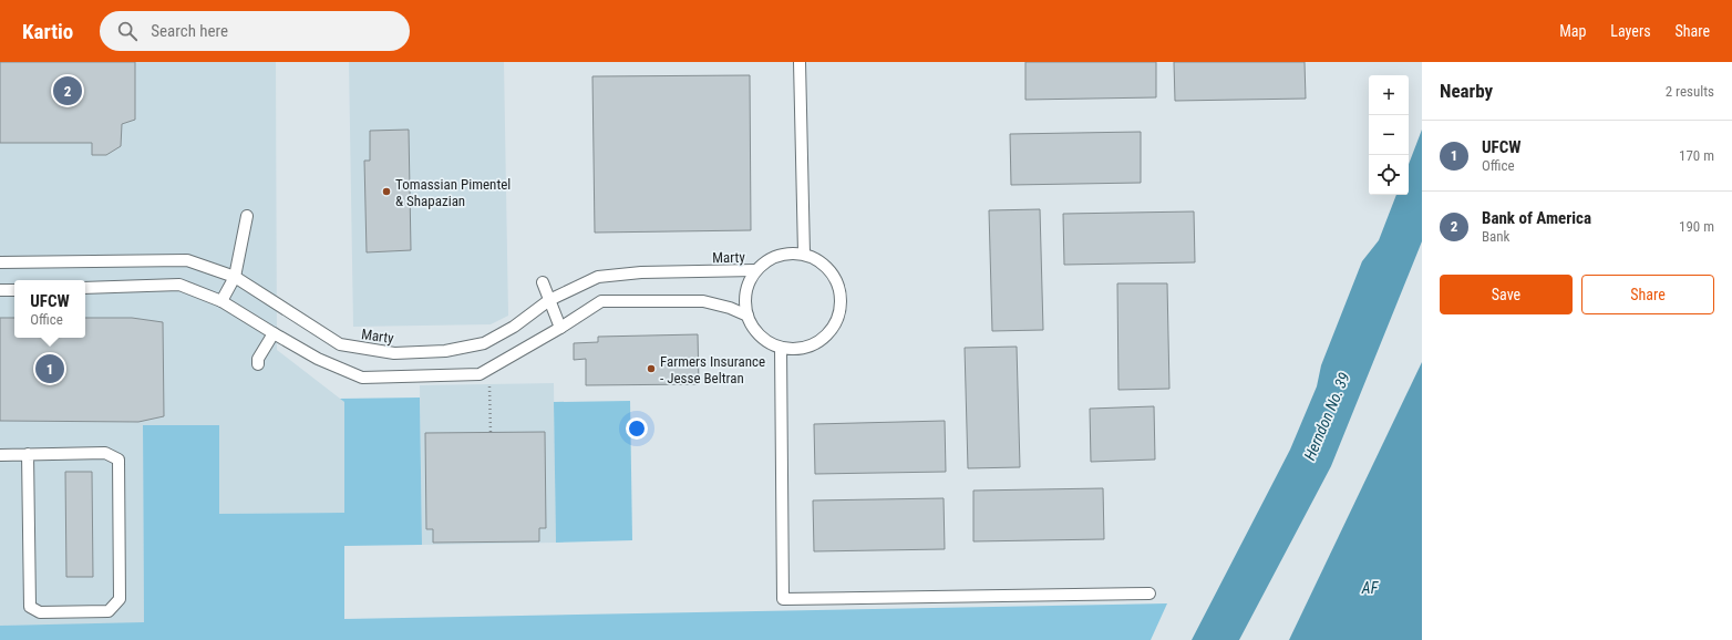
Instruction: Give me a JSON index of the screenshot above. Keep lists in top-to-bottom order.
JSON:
{
  "streets": {
    "lane": ["Marty"]
  },
  "water": ["Herndon No. 39", "AF"],
  "places": ["Tomassian Pimentel & Shapazian", "Farmers Insurance - Jesse Beltran"],
  "page": {
    "header": "Kartio",
    "search": "Search here",
    "nav": ["Map", "Layers", "Share"],
    "heading": ["Nearby", "2 results"],
    "pins": ["2", "1"],
    "map_buttons": ["+", "−"],
    "list": [
      {
        "mark": "1",
        "name": "UFCW",
        "note": "Office",
        "value": "170 m"
      },
      {
        "mark": "2",
        "name": "Bank of America",
        "note": "Bank",
        "value": "190 m"
      }
    ],
    "buttons": ["Save", "Share"],
    "popup": ["UFCW", "Office"]
  }
}
